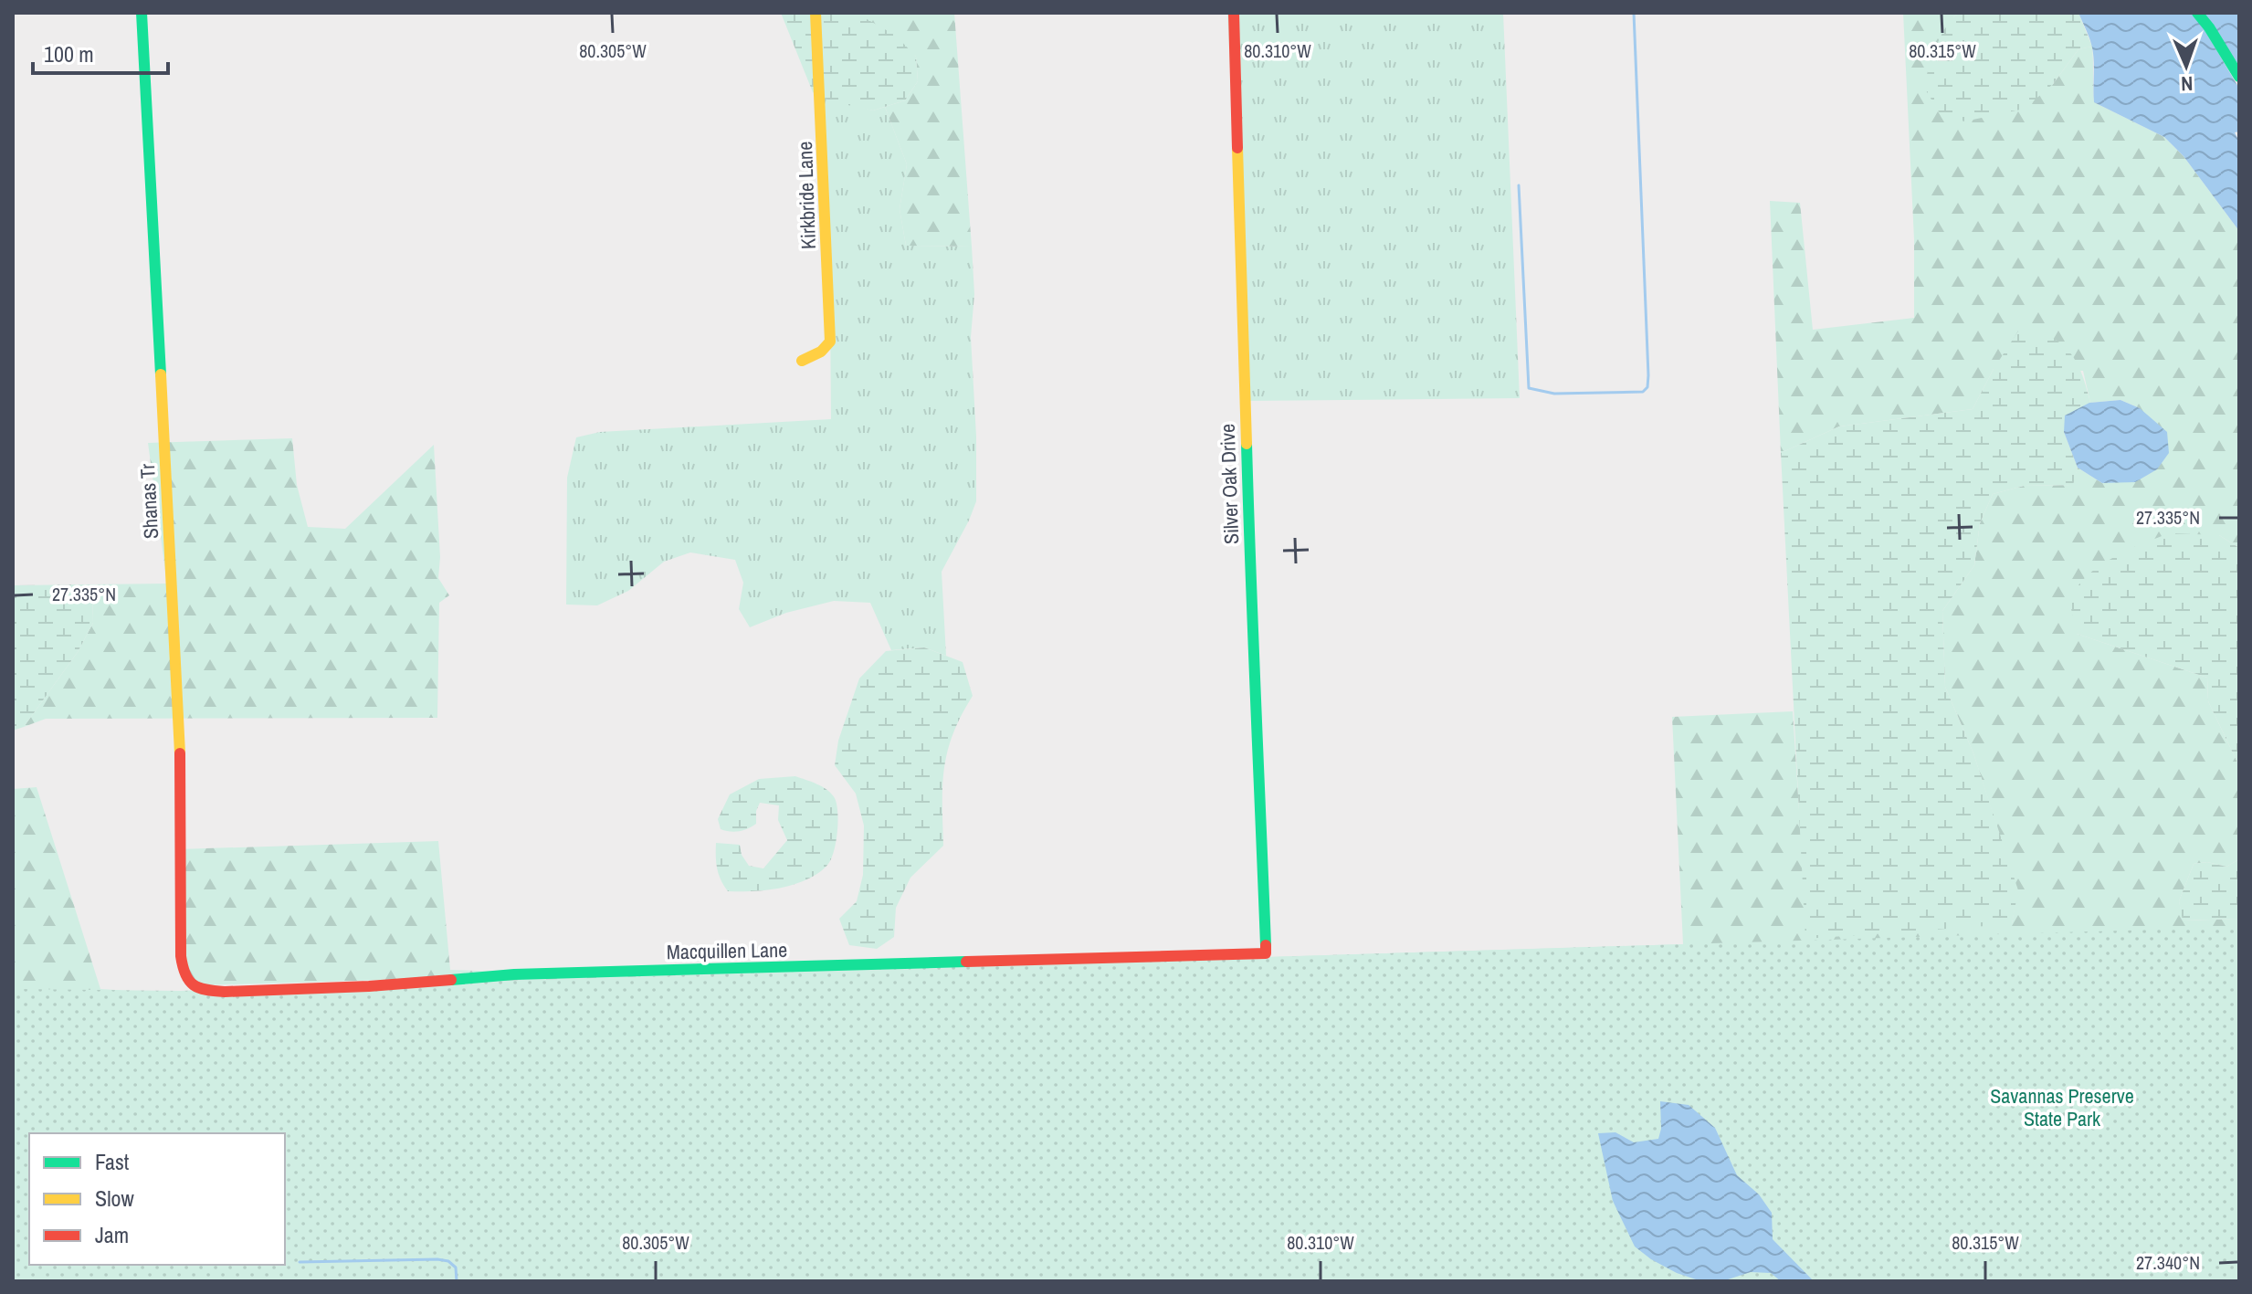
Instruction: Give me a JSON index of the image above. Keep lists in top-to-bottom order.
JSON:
{
  "streets": {
    "street": [
      "Kirkbride Lane",
      "Silver Oak Drive",
      "Shanas Tr",
      "Macquillen Lane"
    ]
  },
  "crossings": [
    ["Silver Oak Drive", "Macquillen Lane"],
    ["Shanas Tr", "Macquillen Lane"]
  ],
  "parks": ["Savannas Preserve State Park"],
  "legend": ["Fast", "Slow", "Jam"],
  "scale_bar": "100 m",
  "north": "bottom",
  "coordinates": [
    "80.305°W",
    "80.310°W",
    "80.315°W",
    "27.335°N",
    "27.340°N"
  ]
}
